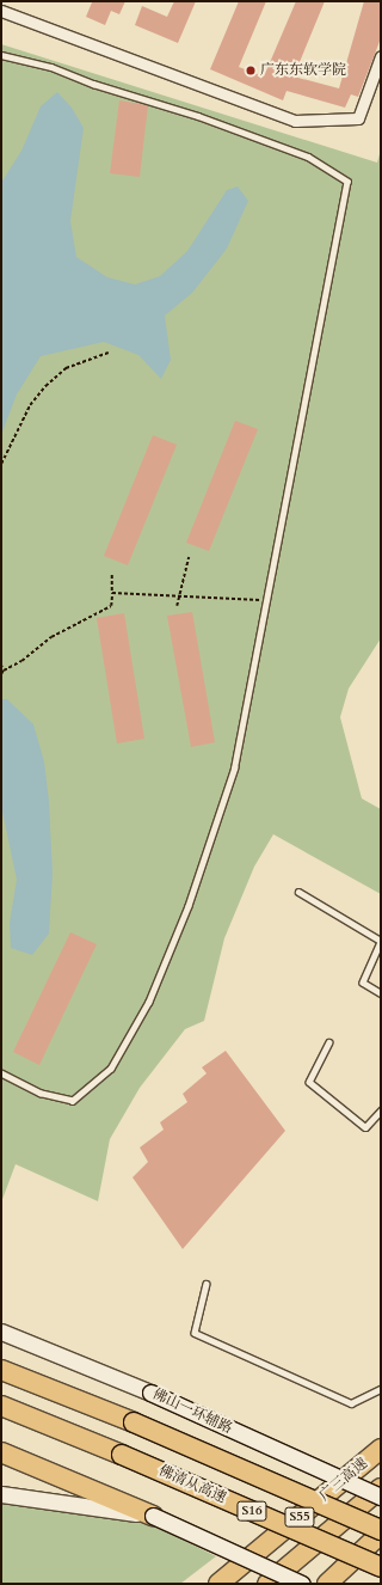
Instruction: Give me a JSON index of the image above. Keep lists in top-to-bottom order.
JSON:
{
  "streets": {
    "highway": [
      "广三高速",
      "佛清从高速",
      "S16",
      "S55"
    ],
    "main road": ["佛山一环辅路"]
  },
  "places": ["广东东软学院"]
}
